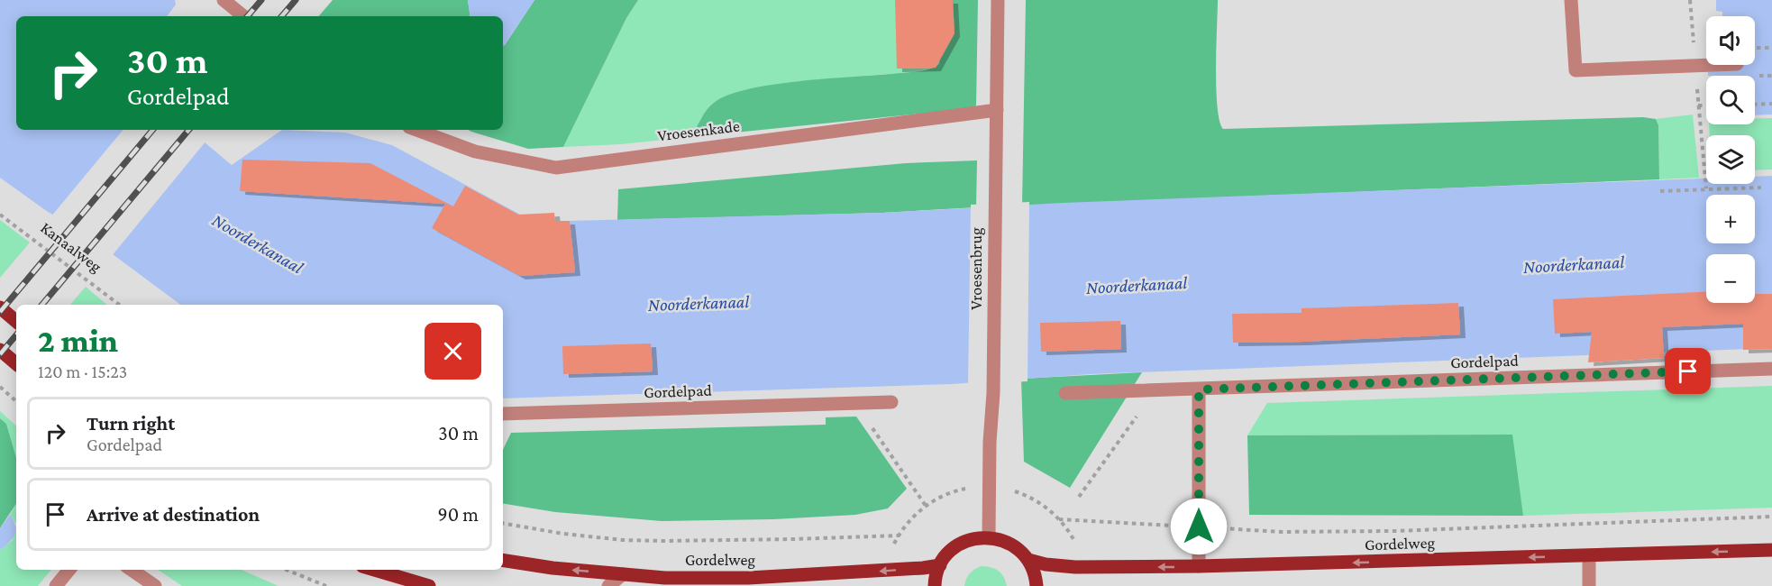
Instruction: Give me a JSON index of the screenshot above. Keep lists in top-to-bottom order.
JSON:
{
  "streets": {
    "main road": ["Gordelweg"],
    "street": ["Vroesenkade", "Vroesenbrug", "Gordelpad"],
    "path": ["Kanaalweg"]
  },
  "crossings": [
    ["Vroesenkade", "Vroesenbrug"],
    ["Vroesenbrug", "Gordelweg"]
  ],
  "water": ["Noorderkanaal"],
  "page": {
    "map_buttons": ["+", "−"],
    "turn": ["30 m", "Gordelpad"],
    "heading": ["2 min", "120 m · 15:23"],
    "list": [
      {
        "name": "Turn right",
        "note": "Gordelpad",
        "value": "30 m"
      },
      {
        "name": "Arrive at destination",
        "value": "90 m"
      }
    ]
  }
}
